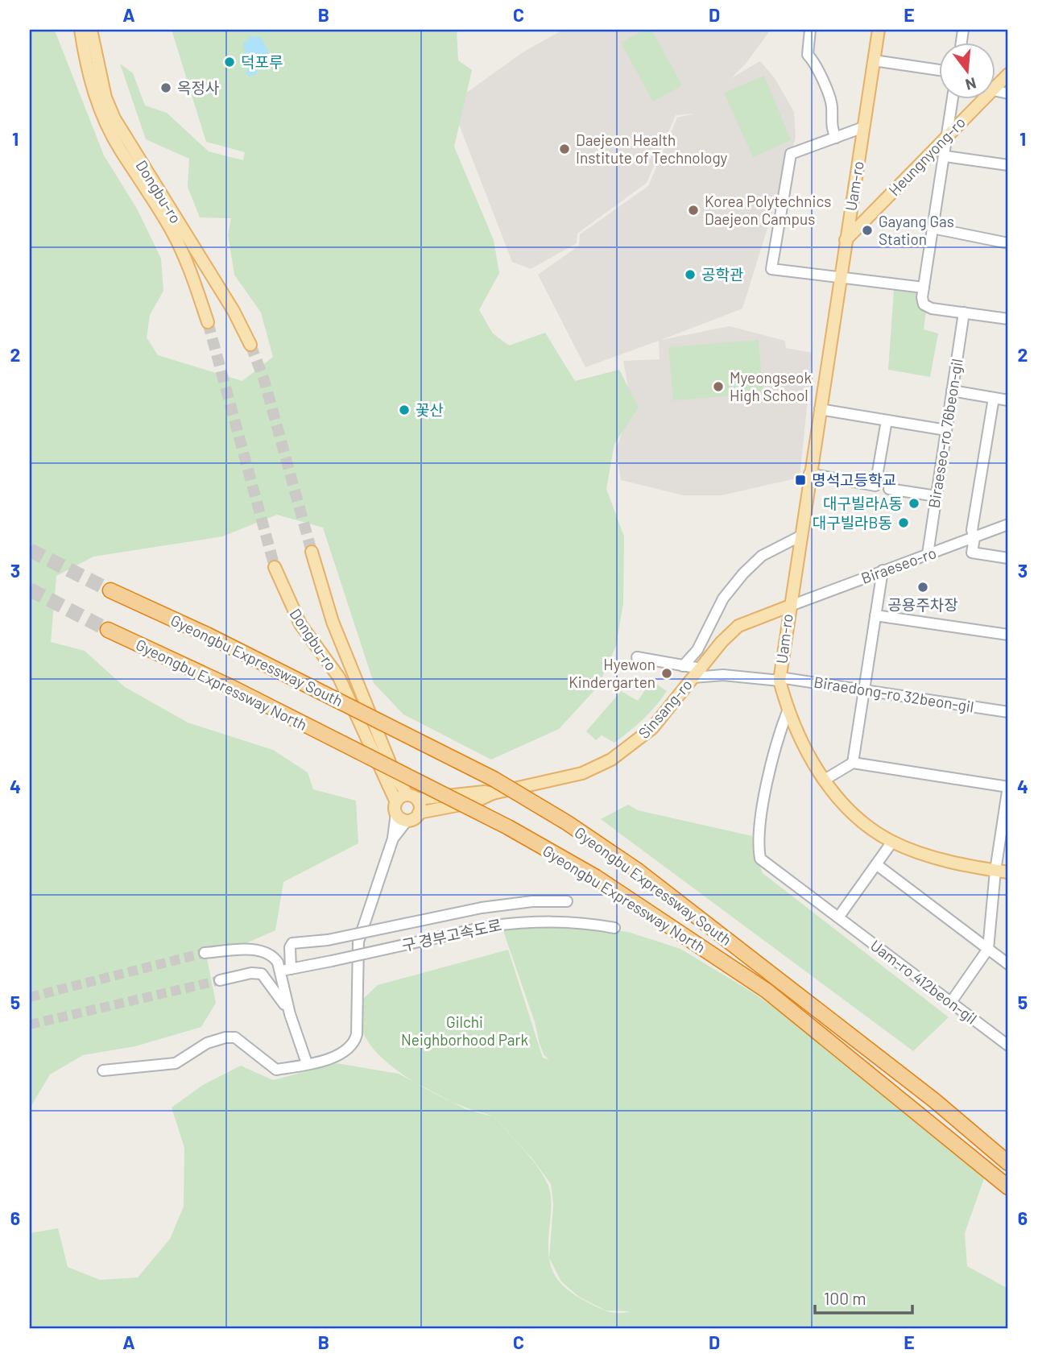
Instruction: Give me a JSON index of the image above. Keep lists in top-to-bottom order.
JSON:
{
  "streets": {
    "highway": ["Gyeongbu Expressway South", "Gyeongbu Expressway North"],
    "main road": [
      "Heungnyong-ro",
      "Uam-ro",
      "Dongbu-ro",
      "Sinsang-ro"
    ],
    "street": [
      "Biraeseo-ro 76beon-gil",
      "Biraeseo-ro",
      "Biraedong-ro 32beon-gil",
      "구 경부고속도로",
      "Uam-ro 412beon-gil"
    ]
  },
  "crossings": [
    ["Heungnyong-ro", "Uam-ro"],
    ["Uam-ro", "Biraeseo-ro"],
    ["Uam-ro", "Biraedong-ro 32beon-gil"],
    ["Uam-ro", "Sinsang-ro"],
    ["Uam-ro", "Uam-ro 412beon-gil"],
    ["Biraeseo-ro 76beon-gil", "Biraeseo-ro"],
    ["Biraeseo-ro", "Sinsang-ro"],
    ["Biraedong-ro 32beon-gil", "Sinsang-ro"]
  ],
  "parks": ["Gilchi Neighborhood Park"],
  "places": {
    "other": [
      "덕포루",
      "옥정사",
      "Daejeon Health Institute of Technology",
      "Korea Polytechnics Daejeon Campus",
      "Gayang Gas Station",
      "공학관",
      "Myeongseok High School",
      "꽃산",
      "대구빌라A동",
      "대구빌라B동",
      "공용주차장",
      "Hyewon Kindergarten"
    ],
    "transit": ["명석고등학교"]
  },
  "scale_bar": "100 m",
  "north": "bottom",
  "grid": {
    "columns": [
      "A",
      "B",
      "C",
      "D",
      "E"
    ],
    "rows": [
      "1",
      "2",
      "3",
      "4",
      "5",
      "6"
    ]
  }
}
